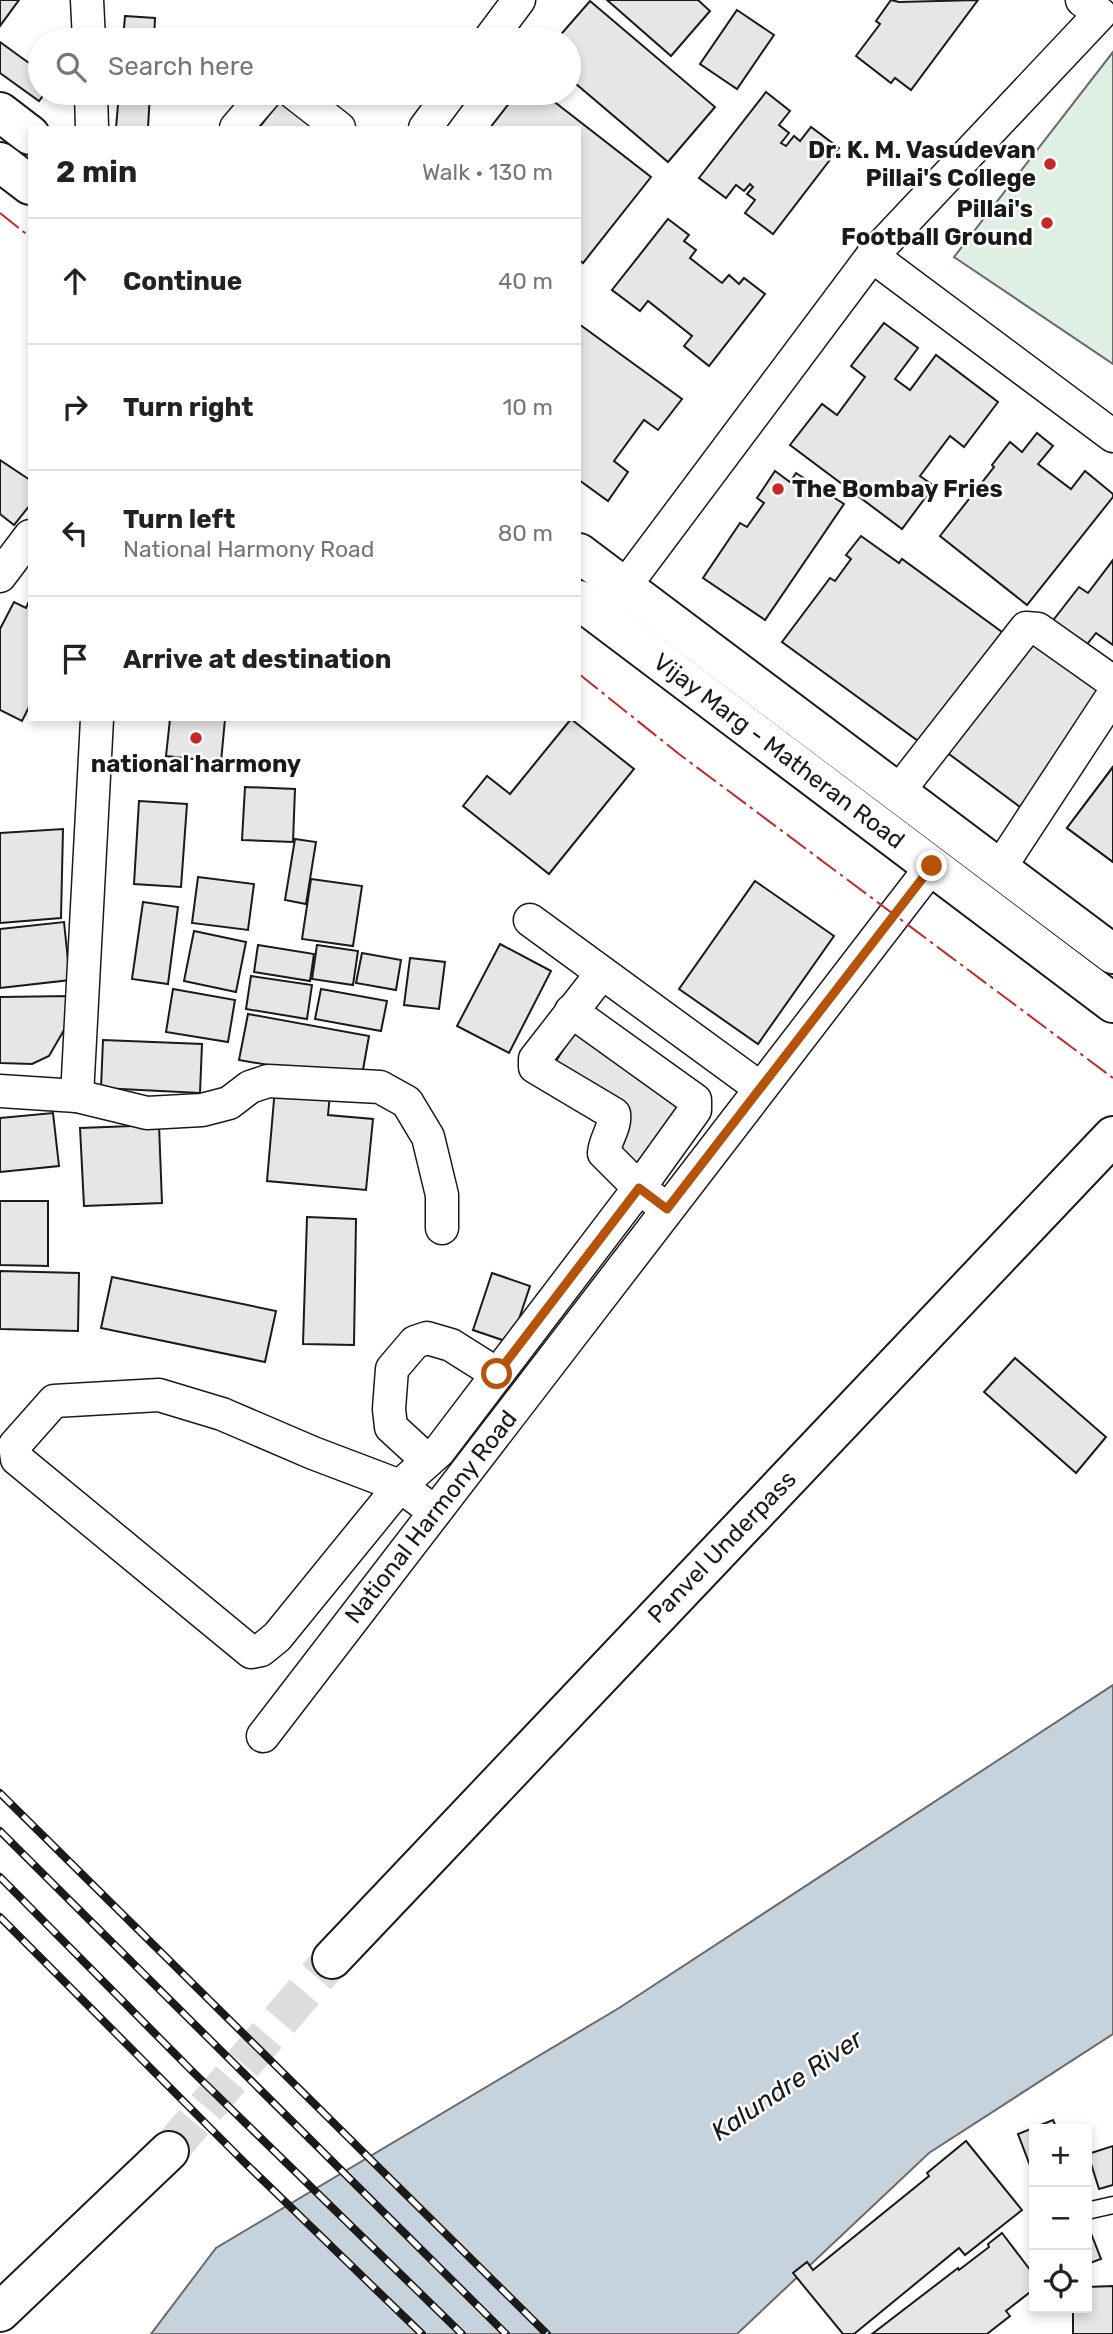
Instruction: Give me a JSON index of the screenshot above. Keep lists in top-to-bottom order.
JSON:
{
  "streets": {
    "main road": ["Vijay Marg - Matheran Road", "Panvel Underpass"],
    "street": ["National Harmony Road"]
  },
  "crossings": [
    ["Vijay Marg - Matheran Road", "National Harmony Road"]
  ],
  "water": ["Kalundre River"],
  "places": [
    "Dr. K. M. Vasudevan Pillai's College",
    "Pillai's Football Ground",
    "The Bombay Fries",
    "national harmony"
  ],
  "page": {
    "search": "Search here",
    "heading": ["2 min", "Walk · 130 m"],
    "list": [
      ["Continue", "40 m"],
      ["Turn right", "10 m"],
      ["Turn left", "National Harmony Road", "80 m"],
      "Arrive at destination"
    ],
    "map_buttons": ["+", "−"]
  }
}
